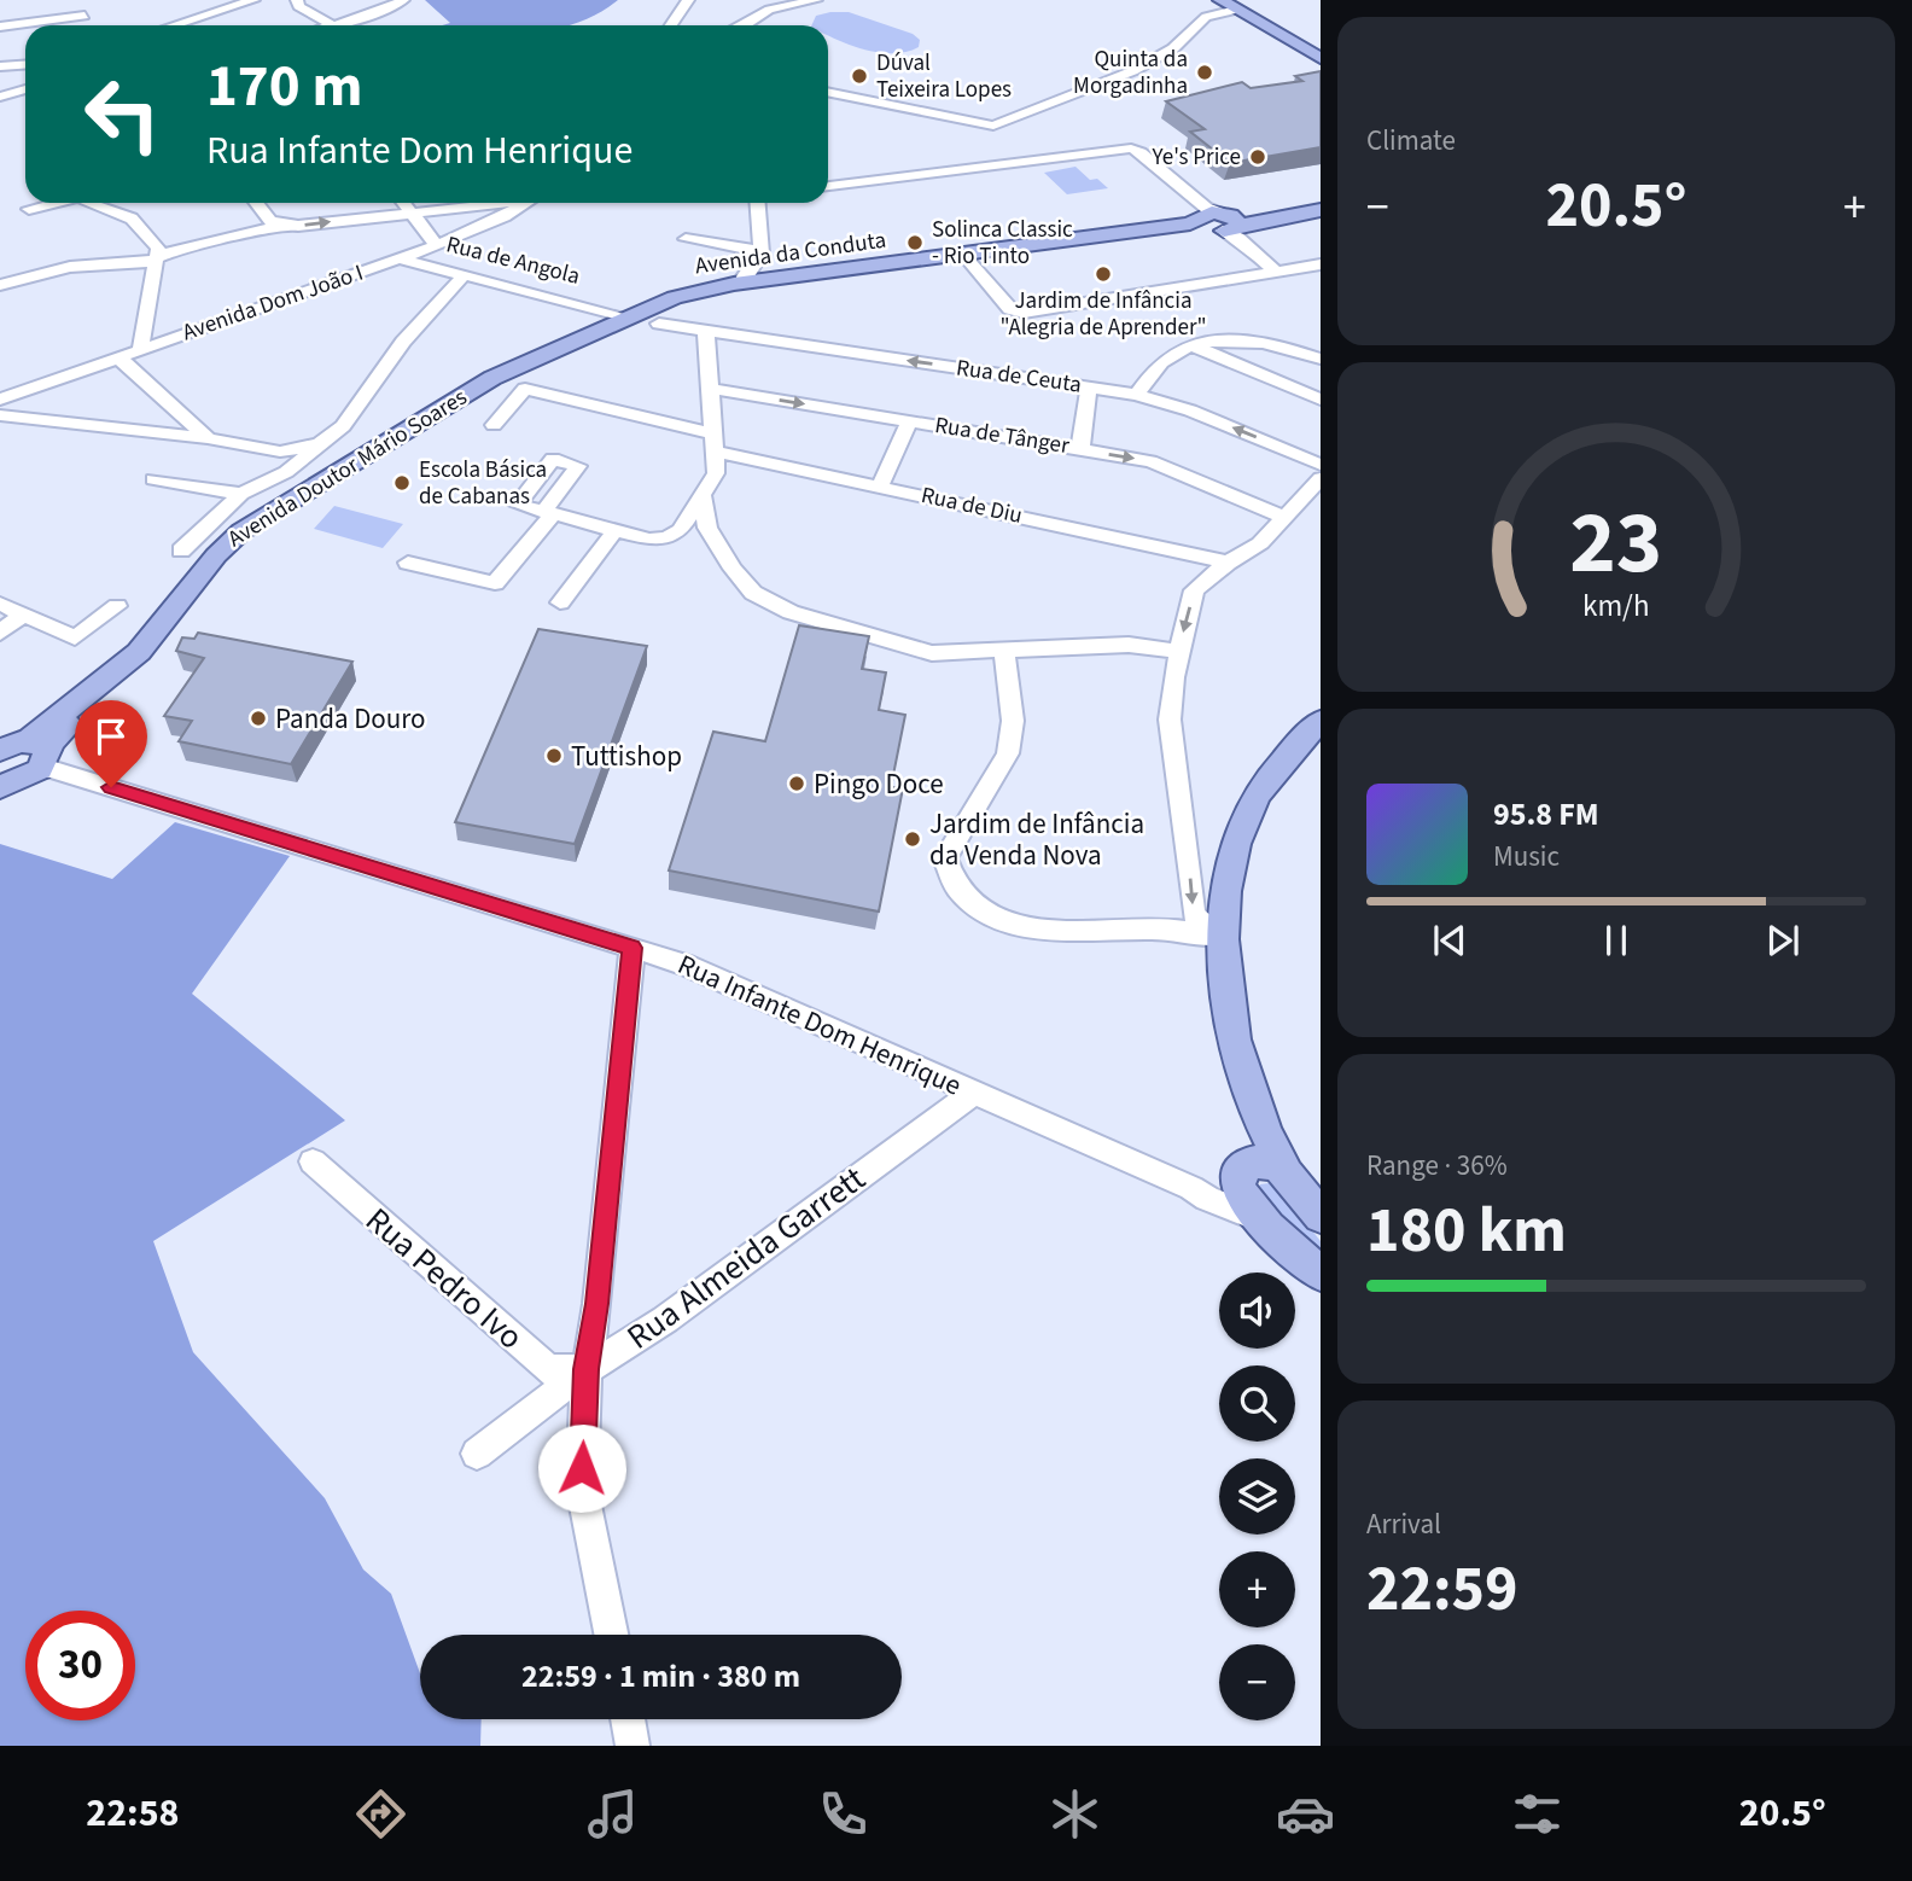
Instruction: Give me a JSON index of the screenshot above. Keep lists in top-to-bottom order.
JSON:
{
  "streets": {
    "main road": ["Avenida da Conduta", "Avenida Doutor Mário Soares"],
    "street": [
      "Rua de Angola",
      "Avenida Dom João I",
      "Rua de Ceuta",
      "Rua de Tânger",
      "Rua de Diu",
      "Rua Infante Dom Henrique",
      "Rua Almeida Garrett",
      "Rua Pedro Ivo"
    ]
  },
  "crossings": [
    ["Avenida da Conduta", "Rua de Angola"],
    ["Avenida da Conduta", "Avenida Doutor Mário Soares"],
    ["Rua de Angola", "Avenida Dom João I"],
    ["Rua de Angola", "Rua de Ceuta"],
    ["Rua de Angola", "Avenida Doutor Mário Soares"],
    ["Avenida Doutor Mário Soares", "Rua Infante Dom Henrique"],
    ["Rua Infante Dom Henrique", "Rua Almeida Garrett"],
    ["Rua Almeida Garrett", "Rua Pedro Ivo"]
  ],
  "places": [
    "Quinta da Morgadinha",
    "Dúval Teixeira Lopes",
    "Ye's Price",
    "Solinca Classic - Rio Tinto",
    "Jardim de Infância \"Alegria de Aprender\"",
    "Escola Básica de Cabanas",
    "Panda Douro",
    "Tuttishop",
    "Pingo Doce",
    "Jardim de Infância da Venda Nova"
  ],
  "page": {
    "tile": [
      "Climate",
      ["Range · 36%", "180 km"],
      ["Arrival", "22:59"]
    ],
    "turn": ["170 m", "Rua Infante Dom Henrique"],
    "heat": ["−", "20.5°", "+"],
    "song": ["95.8 FM", "Music"],
    "map_buttons": ["+", "−"],
    "limit": "30",
    "trip": "22:59 · 1 min · 380 m",
    "tabs": ["22:58", "20.5°"],
    "gauge": ["23", "km/h"]
  }
}
